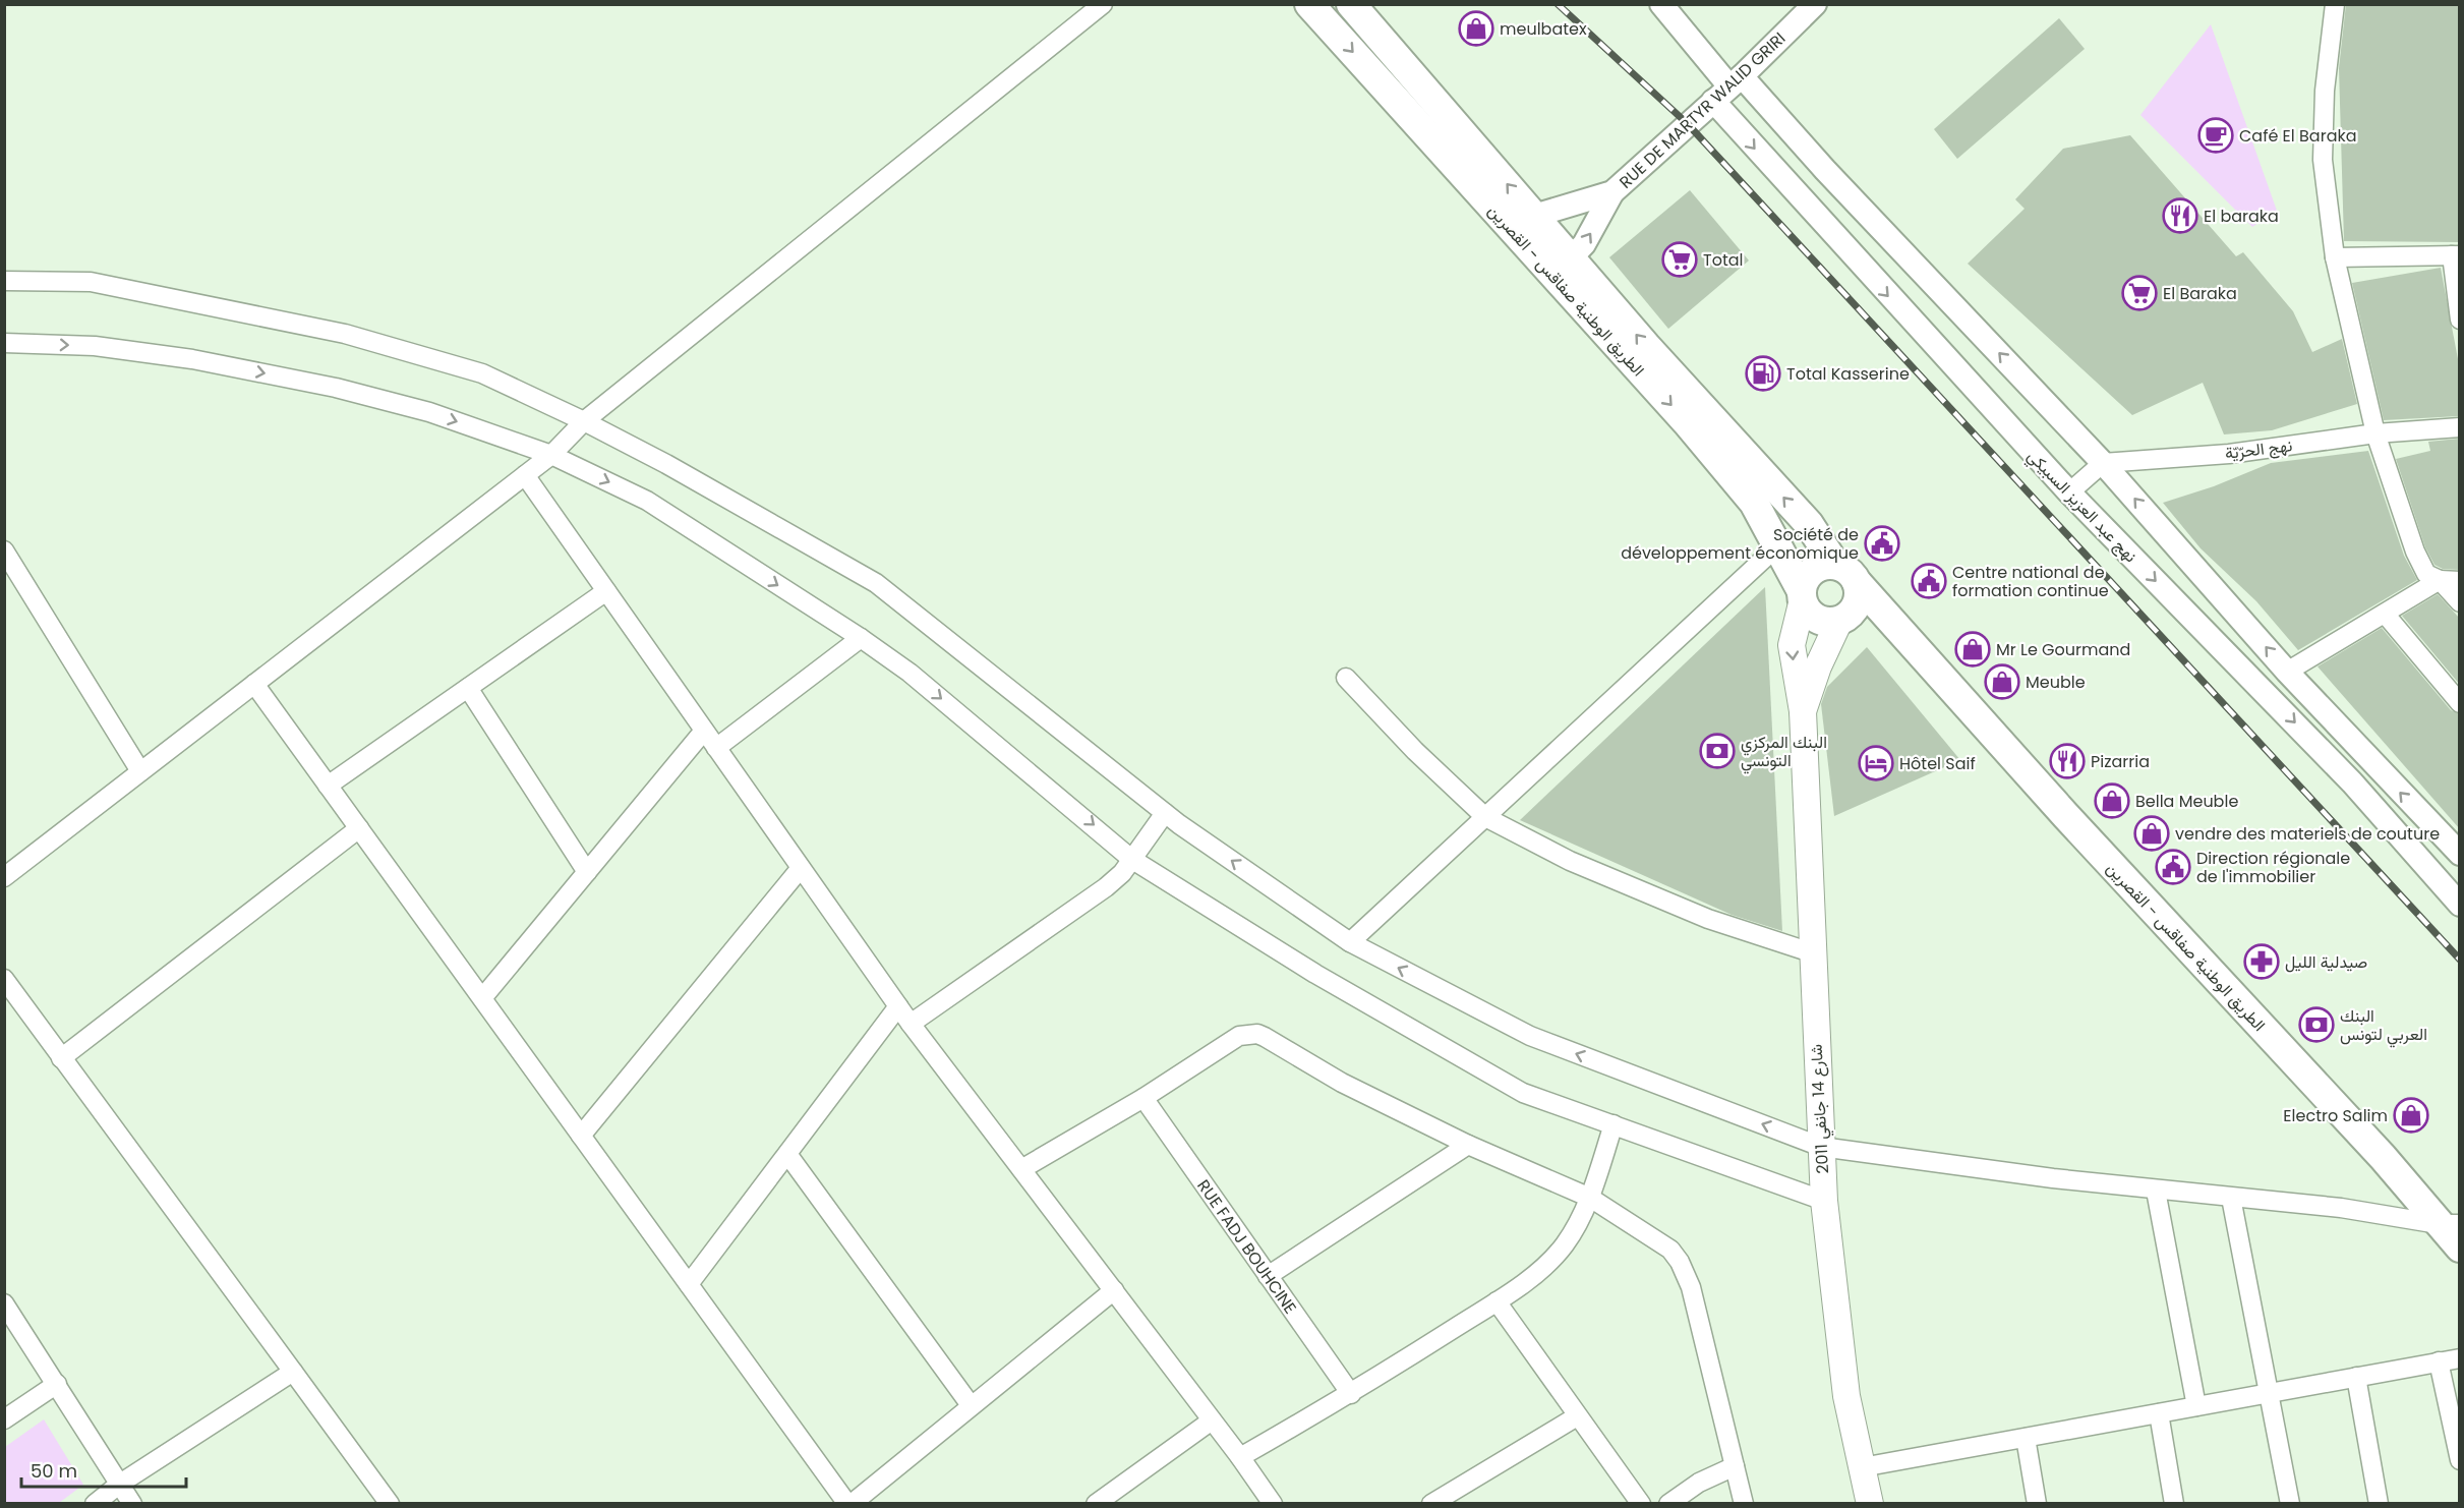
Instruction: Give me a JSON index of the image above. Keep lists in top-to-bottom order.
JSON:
{
  "streets": {
    "main road": ["الطريق الوطنية صفاقس - القصرين", "شارع 14 جانفي 2011"],
    "street": [
      "RUE DE MARTYR WALID GRIRI",
      "نهج الحرّيّة",
      "نهج عبد العزيز السبيكي",
      "RUE FADJ BOUHCINE"
    ]
  },
  "crossings": [
    ["RUE DE MARTYR WALID GRIRI", "الطريق الوطنية صفاقس - القصرين"],
    ["RUE DE MARTYR WALID GRIRI", "نهج عبد العزيز السبيكي"],
    ["الطريق الوطنية صفاقس - القصرين", "شارع 14 جانفي 2011"],
    ["نهج الحرّيّة", "نهج عبد العزيز السبيكي"]
  ],
  "places": {
    "shop": [
      "meulbatex",
      "Mr Le Gourmand",
      "Meuble",
      "Bella Meuble",
      "vendre des materiels de couture",
      "Electro Salim"
    ],
    "cafe": ["Café El Baraka"],
    "restaurant": ["El baraka", "Pizarria"],
    "supermarket": ["Total", "El Baraka"],
    "fuel station": ["Total Kasserine"],
    "public building": ["Société de développement économique", "Centre national de formation continue", "Direction régionale de l'immobilier"],
    "bank": ["البنك المركزي التونسي", "البنك العربي لتونس"],
    "hotel": ["Hôtel Saif"],
    "pharmacy": ["صيدلية الليل"]
  },
  "scale_bar": "50 m"
}
